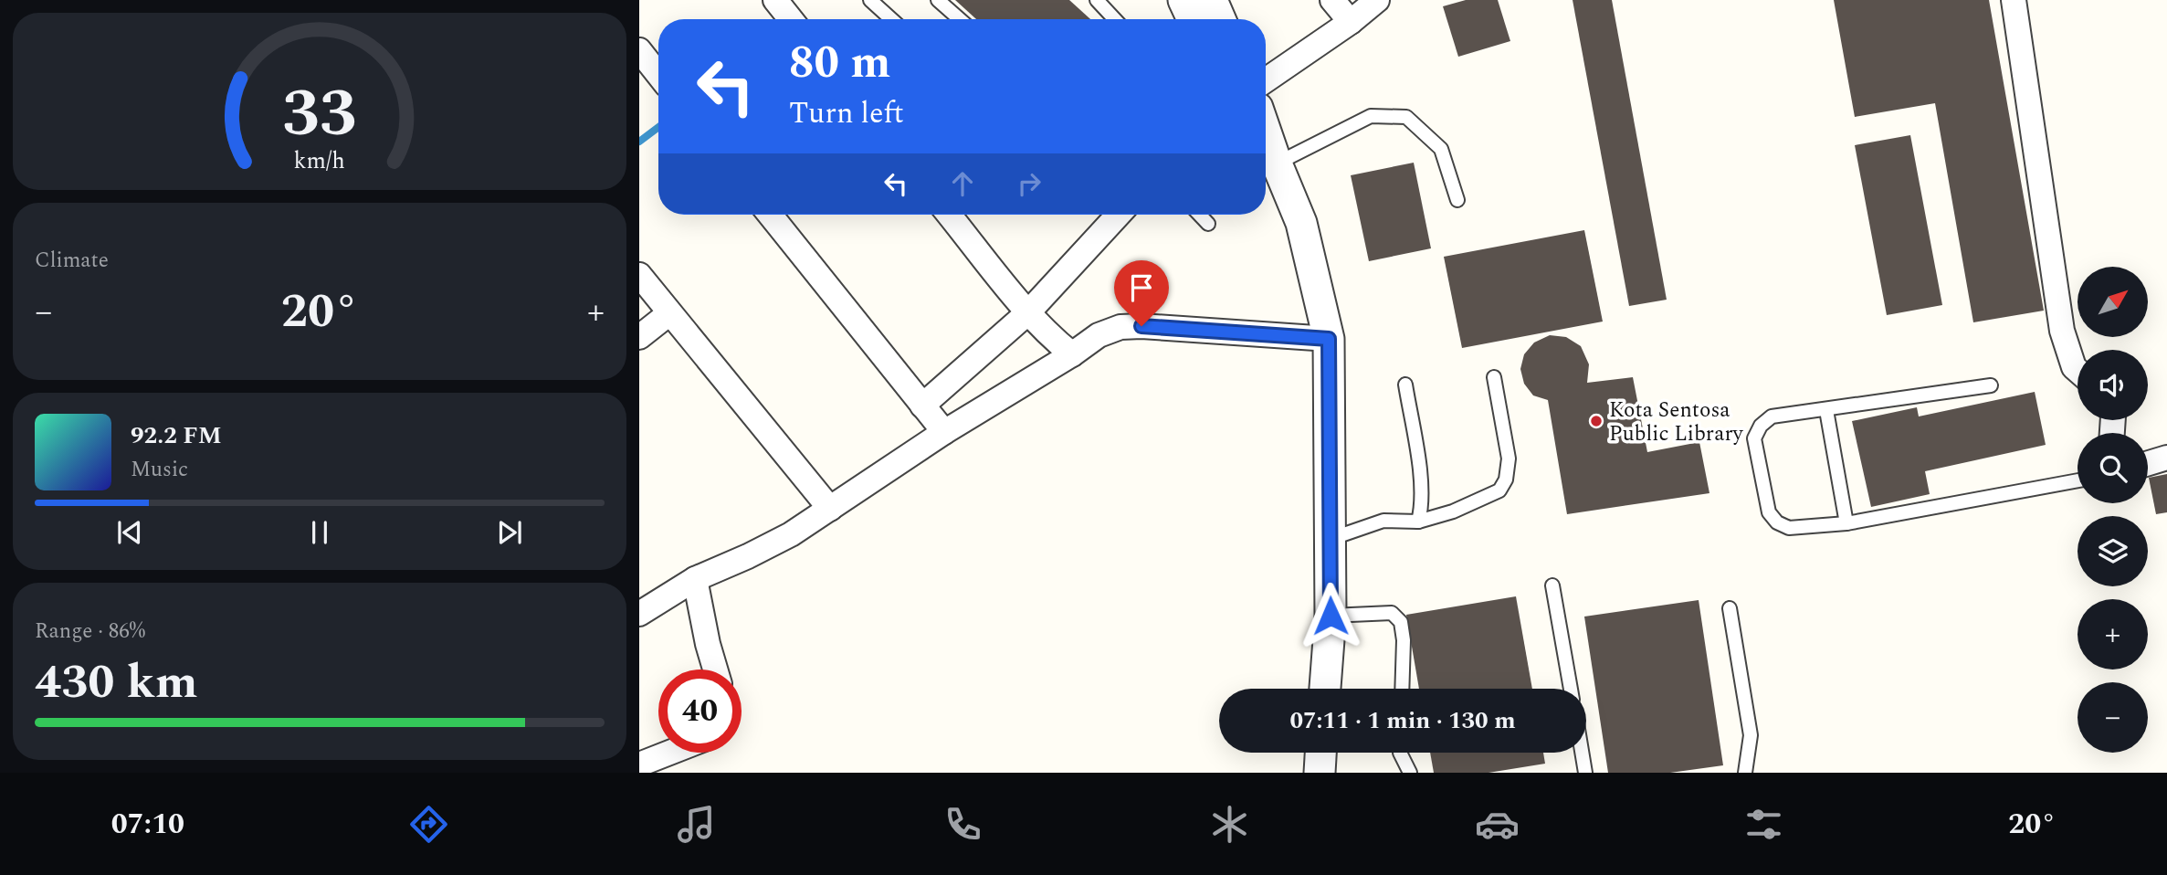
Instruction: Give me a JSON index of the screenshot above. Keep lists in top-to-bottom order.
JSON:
{
  "places": ["Kota Sentosa Public Library"],
  "north": "top right",
  "page": {
    "turn": ["80 m", "Turn left"],
    "tile": [
      "Climate",
      ["Range · 86%", "430 km"]
    ],
    "map_buttons": ["+", "−"],
    "heat": ["−", "20°", "+"],
    "song": ["92.2 FM", "Music"],
    "limit": "40",
    "trip": "07:11 · 1 min · 130 m",
    "tabs": ["07:10", "20°"],
    "gauge": ["33", "km/h"]
  }
}
